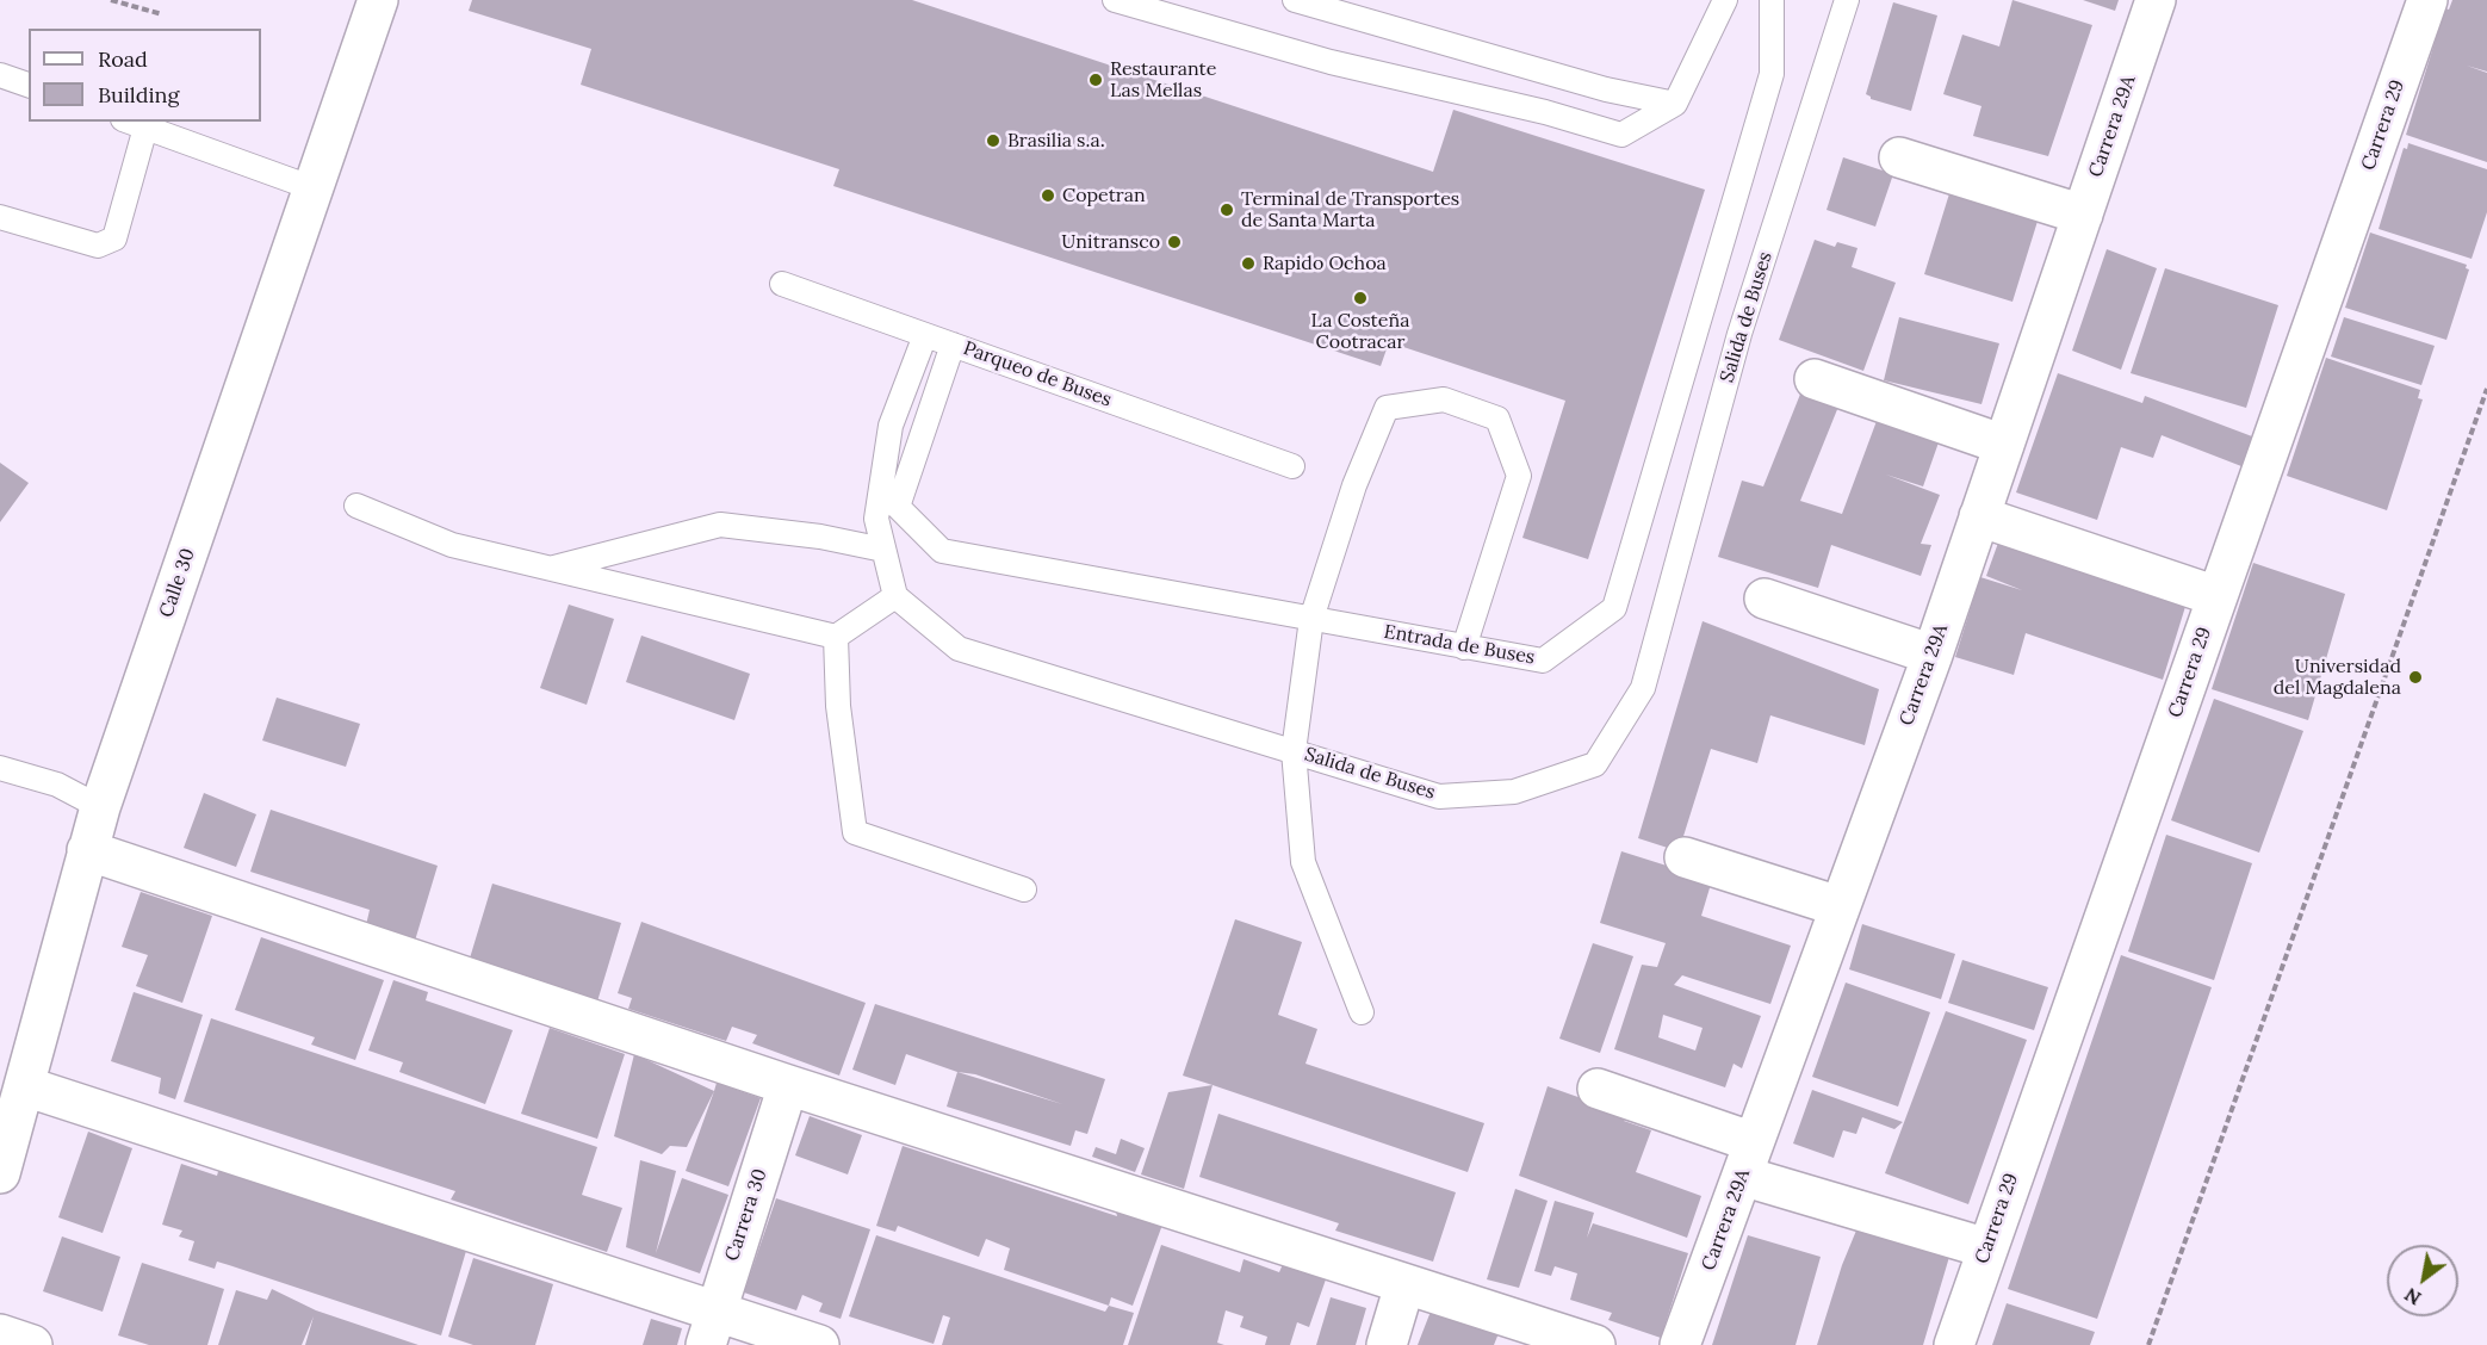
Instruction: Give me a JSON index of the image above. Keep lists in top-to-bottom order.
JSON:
{
  "streets": {
    "street": [
      "Carrera 29",
      "Carrera 29A",
      "Calle 30",
      "Carrera 30"
    ],
    "lane": ["Salida de Buses", "Parqueo de Buses", "Entrada de Buses"]
  },
  "crossings": [
    ["Parqueo de Buses", "Entrada de Buses"]
  ],
  "places": [
    "Restaurante Las Mellas",
    "Brasilia s.a.",
    "Copetran",
    "Terminal de Transportes de Santa Marta",
    "Unitransco",
    "Rapido Ochoa",
    "La Costeña Cootracar",
    "Universidad del Magdalena"
  ],
  "legend": ["Road", "Building"],
  "north": "bottom left"
}
